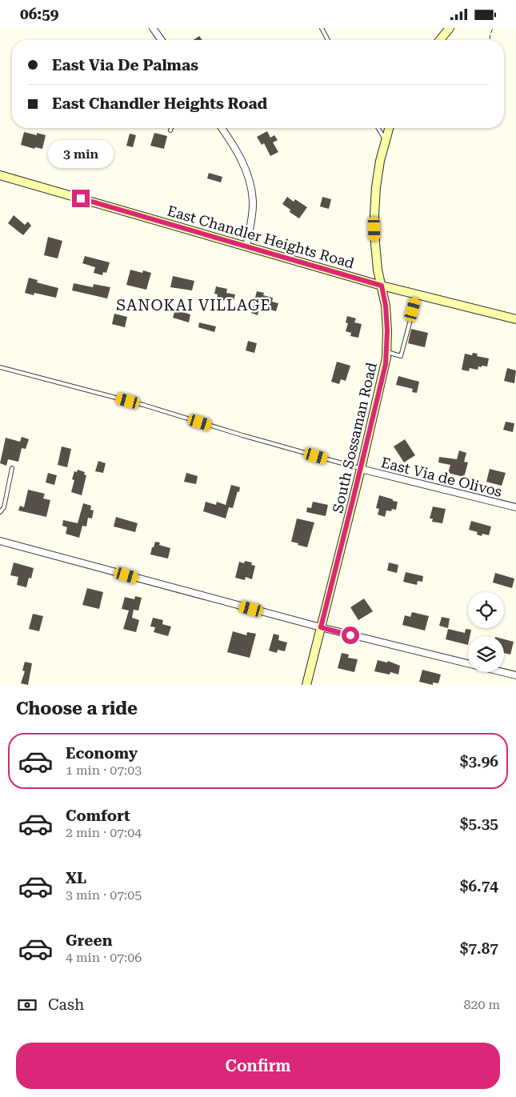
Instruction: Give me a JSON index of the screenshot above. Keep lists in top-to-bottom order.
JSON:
{
  "streets": {
    "main road": ["East Chandler Heights Road", "South Sossaman Road"],
    "street": ["East Via de Olivos"]
  },
  "crossings": [
    ["East Chandler Heights Road", "South Sossaman Road"],
    ["South Sossaman Road", "East Via de Olivos"]
  ],
  "districts": ["SANOKAI VILLAGE"],
  "page": {
    "status": "06:59",
    "banner": ["East Via De Palmas", "East Chandler Heights Road"],
    "bubble": "3 min",
    "heading": "Choose a ride",
    "list": [
      {
        "name": "Economy",
        "note": "1 min · 07:03",
        "value": "$3.96"
      },
      {
        "name": "Comfort",
        "note": "2 min · 07:04",
        "value": "$5.35"
      },
      {
        "name": "XL",
        "note": "3 min · 07:05",
        "value": "$6.74"
      },
      {
        "name": "Green",
        "note": "4 min · 07:06",
        "value": "$7.87"
      }
    ],
    "pay": ["Cash", "820 m"],
    "buttons": "Confirm"
  }
}
